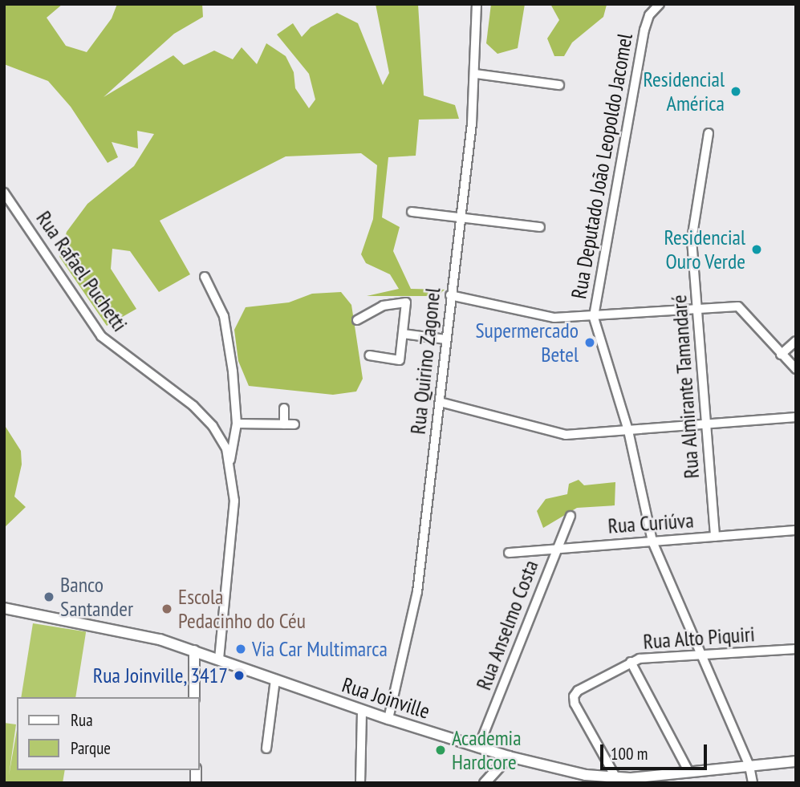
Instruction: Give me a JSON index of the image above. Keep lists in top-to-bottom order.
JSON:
{
  "streets": {
    "main road": ["Rua Joinville"],
    "street": [
      "Rua Deputado João Leopoldo Jacomel",
      "Rua Rafael Puchetti",
      "Rua Quirino Zagonel",
      "Rua Almirante Tamandaré",
      "Rua Curiúva",
      "Rua Anselmo Costa",
      "Rua Alto Piquiri"
    ]
  },
  "crossings": [
    ["Rua Deputado João Leopoldo Jacomel", "Rua Curiúva"],
    ["Rua Deputado João Leopoldo Jacomel", "Rua Alto Piquiri"],
    ["Rua Deputado João Leopoldo Jacomel", "Rua Joinville"],
    ["Rua Rafael Puchetti", "Rua Joinville"],
    ["Rua Quirino Zagonel", "Rua Joinville"],
    ["Rua Almirante Tamandaré", "Rua Curiúva"],
    ["Rua Curiúva", "Rua Anselmo Costa"],
    ["Rua Anselmo Costa", "Rua Joinville"],
    ["Rua Alto Piquiri", "Rua Joinville"]
  ],
  "places": [
    "Residencial América",
    "Residencial Ouro Verde",
    "Supermercado Betel",
    "Banco Santander",
    "Escola Pedacinho do Céu",
    "Via Car Multimarca",
    "Rua Joinville, 3417",
    "Academia Hardcore"
  ],
  "legend": ["Rua", "Parque"],
  "scale_bar": "100 m"
}
